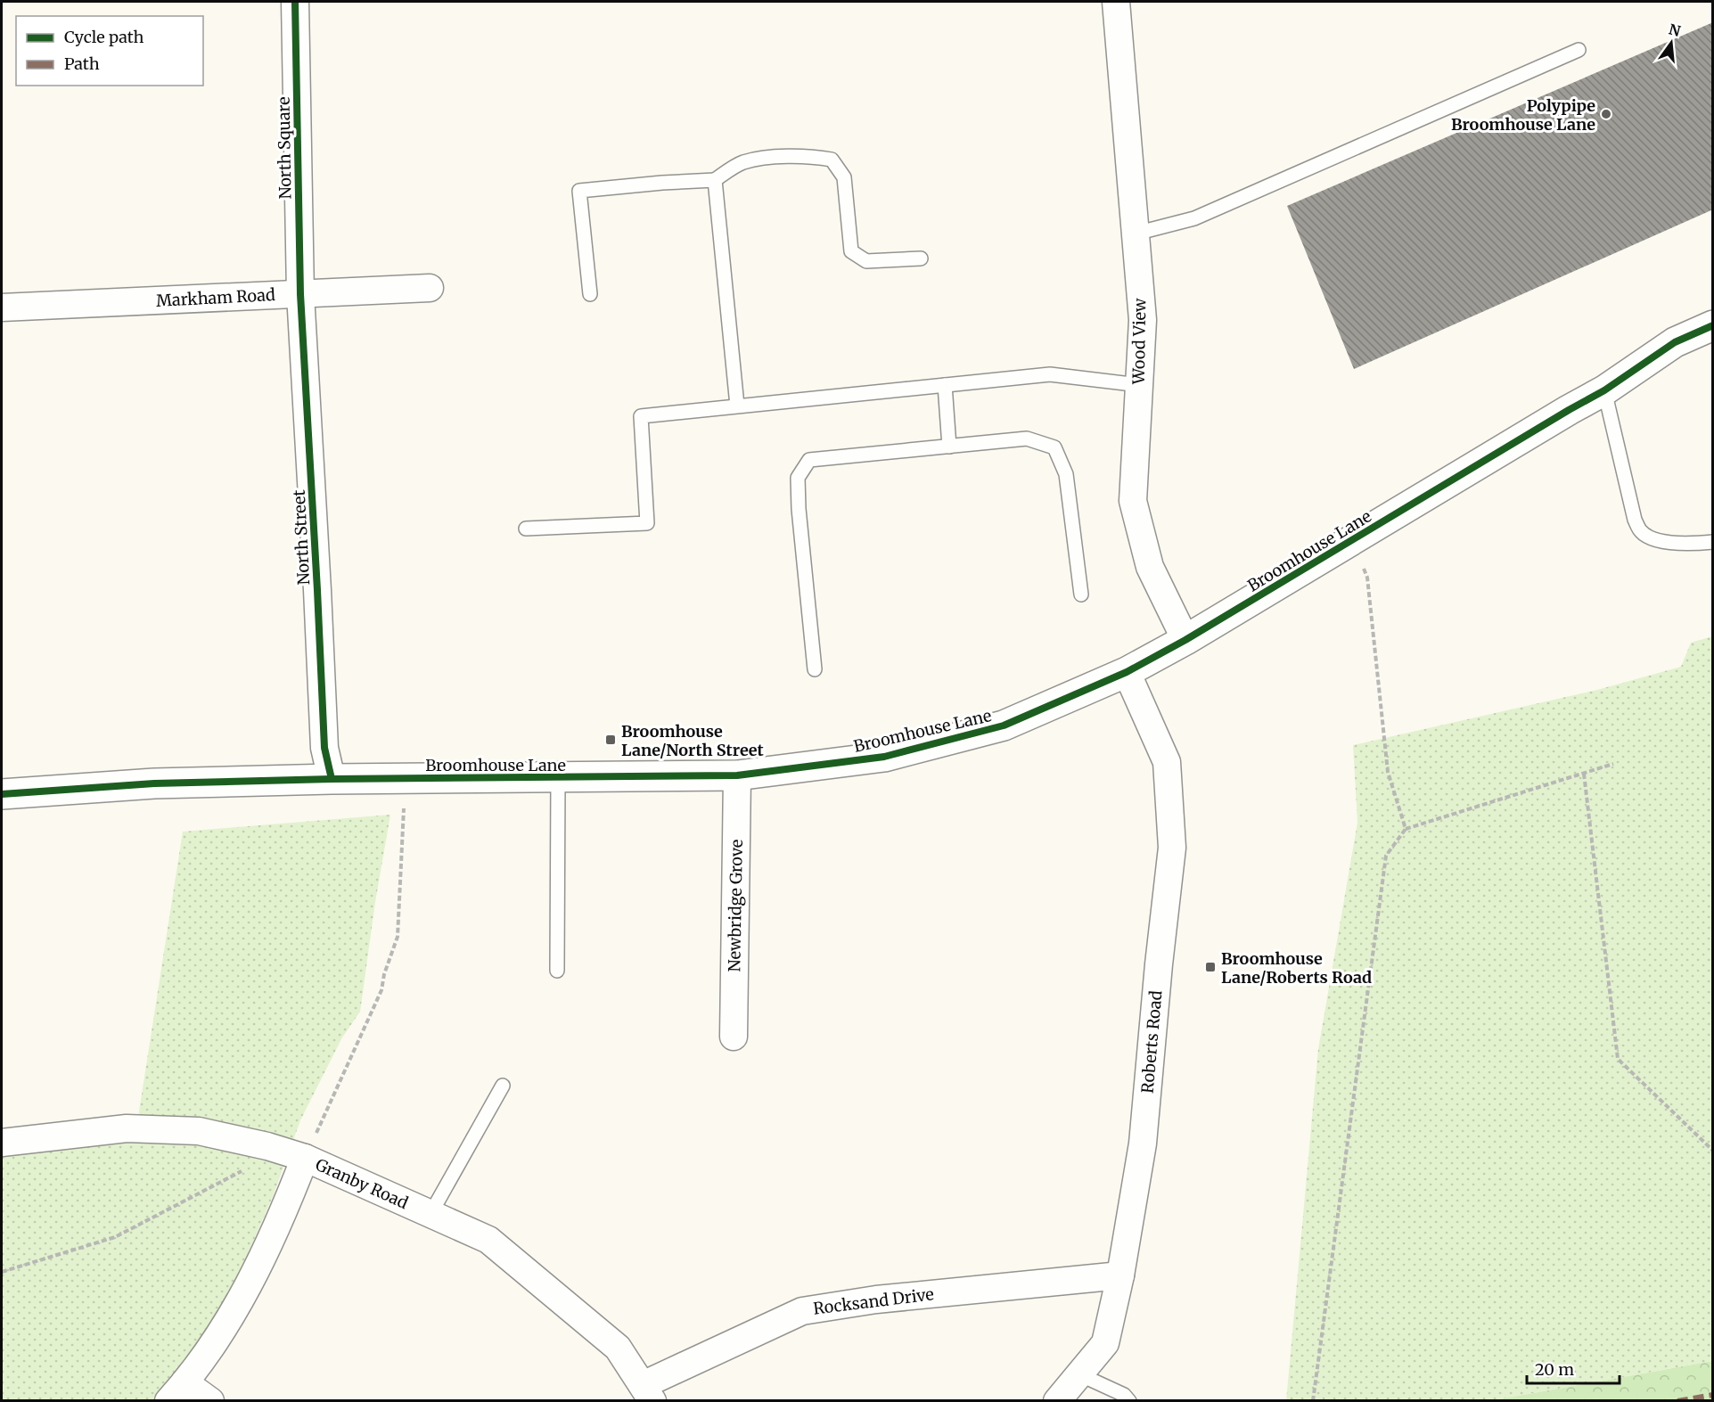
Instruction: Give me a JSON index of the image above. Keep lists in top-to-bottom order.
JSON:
{
  "streets": {
    "street": [
      "North Square",
      "Markham Road",
      "Wood View",
      "North Street",
      "Broomhouse Lane",
      "Newbridge Grove",
      "Roberts Road",
      "Granby Road",
      "Rocksand Drive"
    ]
  },
  "crossings": [
    ["North Square", "Markham Road"],
    ["North Square", "North Street"],
    ["Markham Road", "North Street"],
    ["Wood View", "Broomhouse Lane"],
    ["North Street", "Broomhouse Lane"],
    ["Broomhouse Lane", "Newbridge Grove"],
    ["Broomhouse Lane", "Roberts Road"],
    ["Roberts Road", "Rocksand Drive"],
    ["Granby Road", "Rocksand Drive"]
  ],
  "places": {
    "other": ["Polypipe Broomhouse Lane"],
    "transit": ["Broomhouse Lane/North Street", "Broomhouse Lane/Roberts Road"]
  },
  "legend": ["Cycle path", "Path"],
  "scale_bar": "20 m",
  "north": "top"
}
